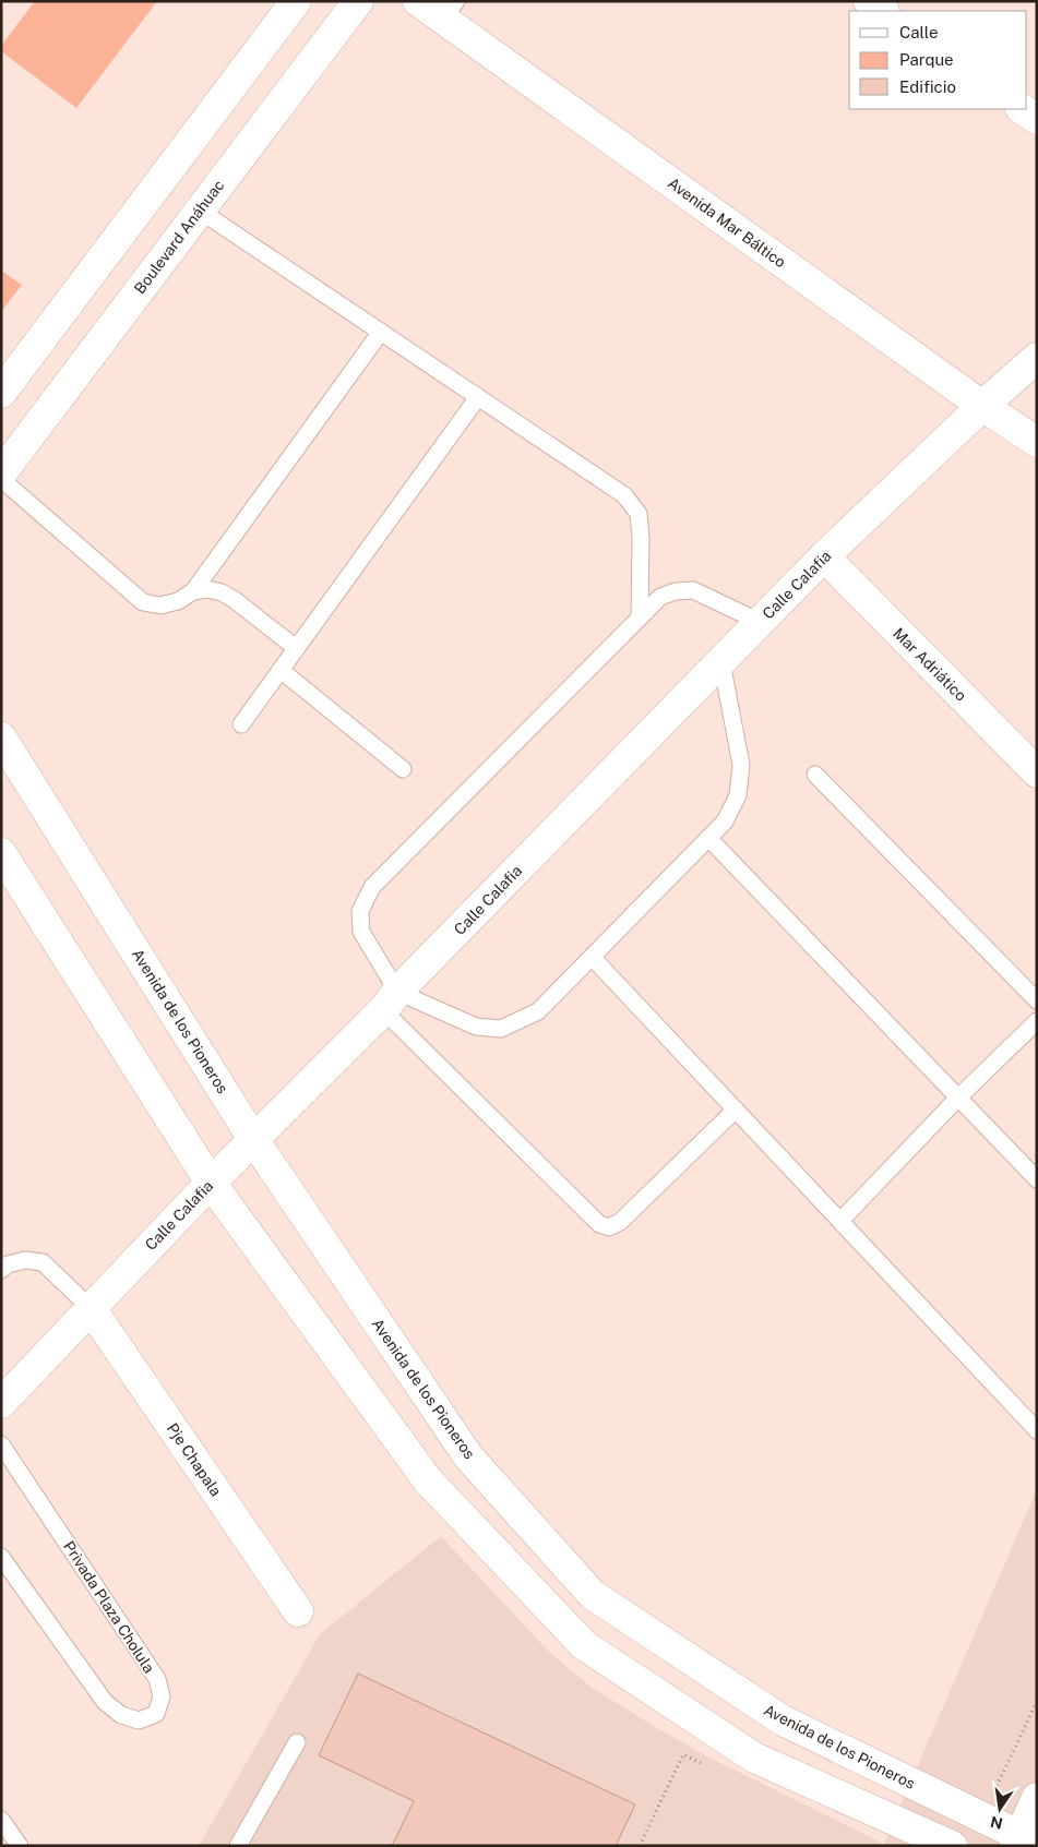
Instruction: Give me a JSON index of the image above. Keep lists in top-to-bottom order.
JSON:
{
  "streets": {
    "street": [
      "Avenida Mar Báltico",
      "Boulevard Anáhuac",
      "Calle Calafia",
      "Mar Adriático",
      "Avenida de los Pioneros",
      "Pje Chapala"
    ],
    "lane": ["Privada Plaza Cholula"]
  },
  "crossings": [
    ["Avenida Mar Báltico", "Calle Calafia"],
    ["Calle Calafia", "Mar Adriático"],
    ["Calle Calafia", "Avenida de los Pioneros"],
    ["Calle Calafia", "Pje Chapala"]
  ],
  "legend": ["Calle", "Parque", "Edificio"],
  "north": "bottom"
}
